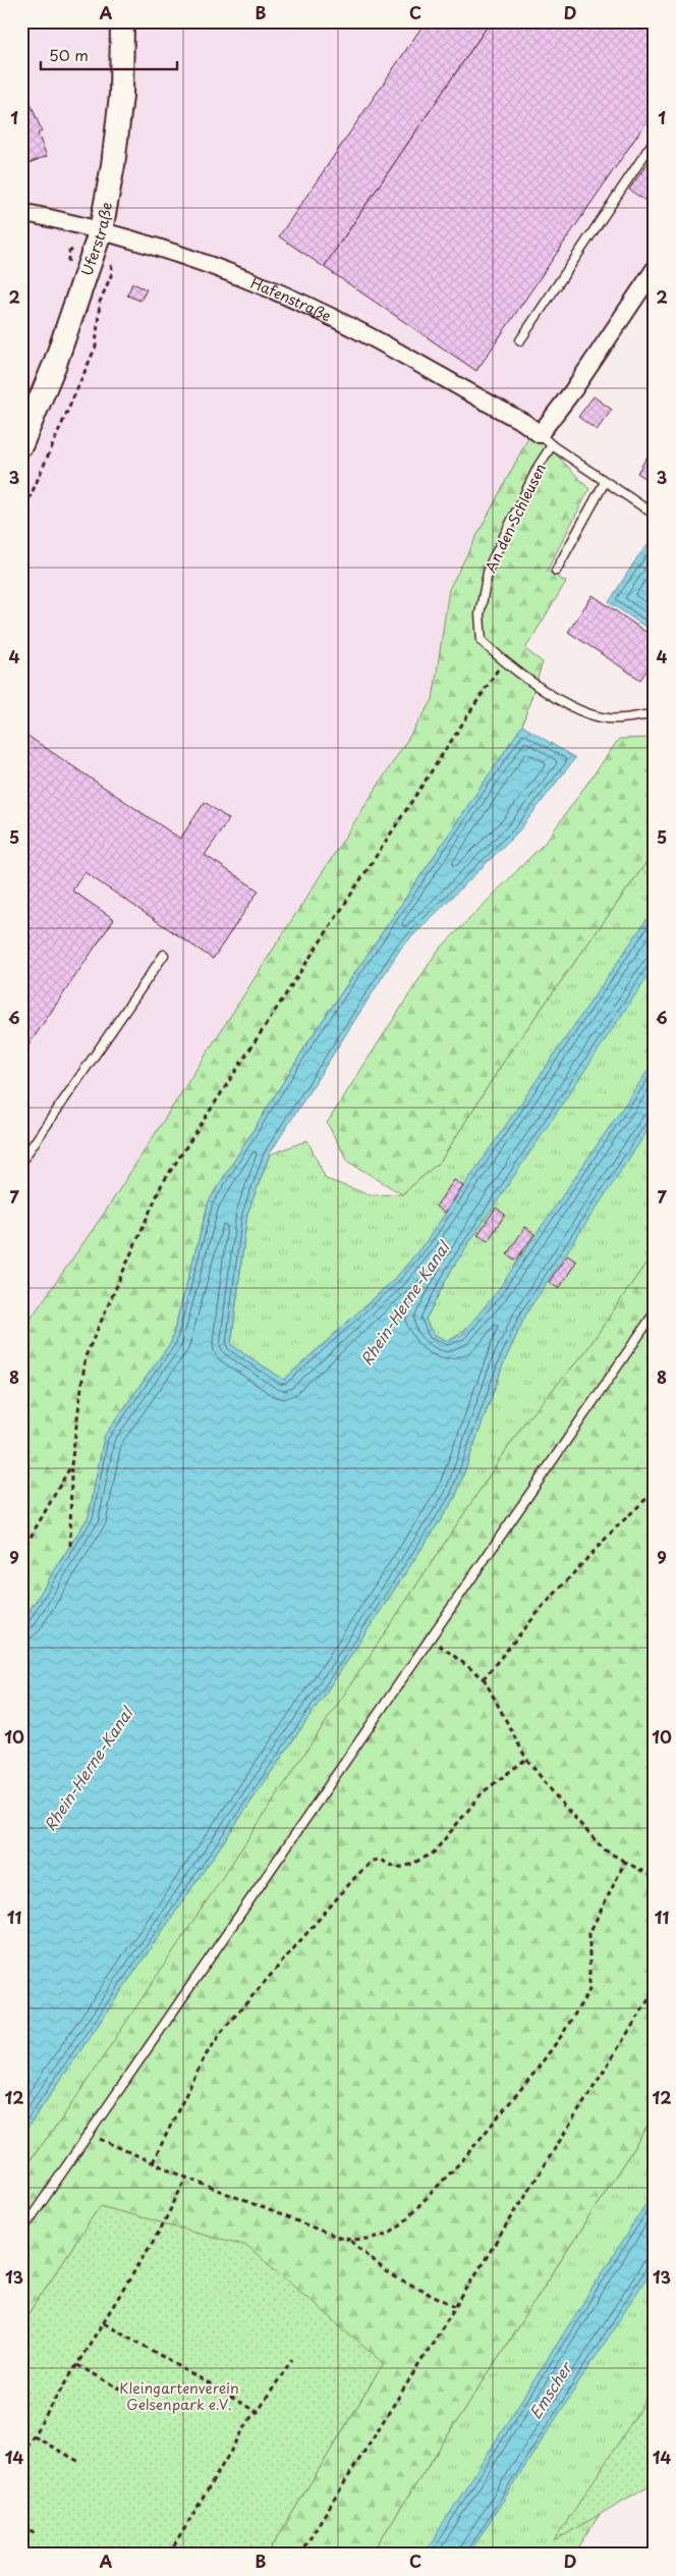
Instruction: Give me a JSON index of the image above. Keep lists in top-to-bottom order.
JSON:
{
  "streets": {
    "main road": ["Uferstraße"],
    "street": ["Hafenstraße"],
    "lane": ["An den Schleusen"]
  },
  "crossings": [
    ["Uferstraße", "Hafenstraße"]
  ],
  "water": ["Rhein-Herne-Kanal", "Emscher"],
  "parks": ["Kleingartenverein Gelsenpark e.V."],
  "scale_bar": "50 m",
  "grid": {
    "columns": [
      "A",
      "B",
      "C",
      "D"
    ],
    "rows": [
      "1",
      "2",
      "3",
      "4",
      "5",
      "6",
      "7",
      "8",
      "9",
      "10",
      "11",
      "12",
      "13",
      "14"
    ]
  }
}
